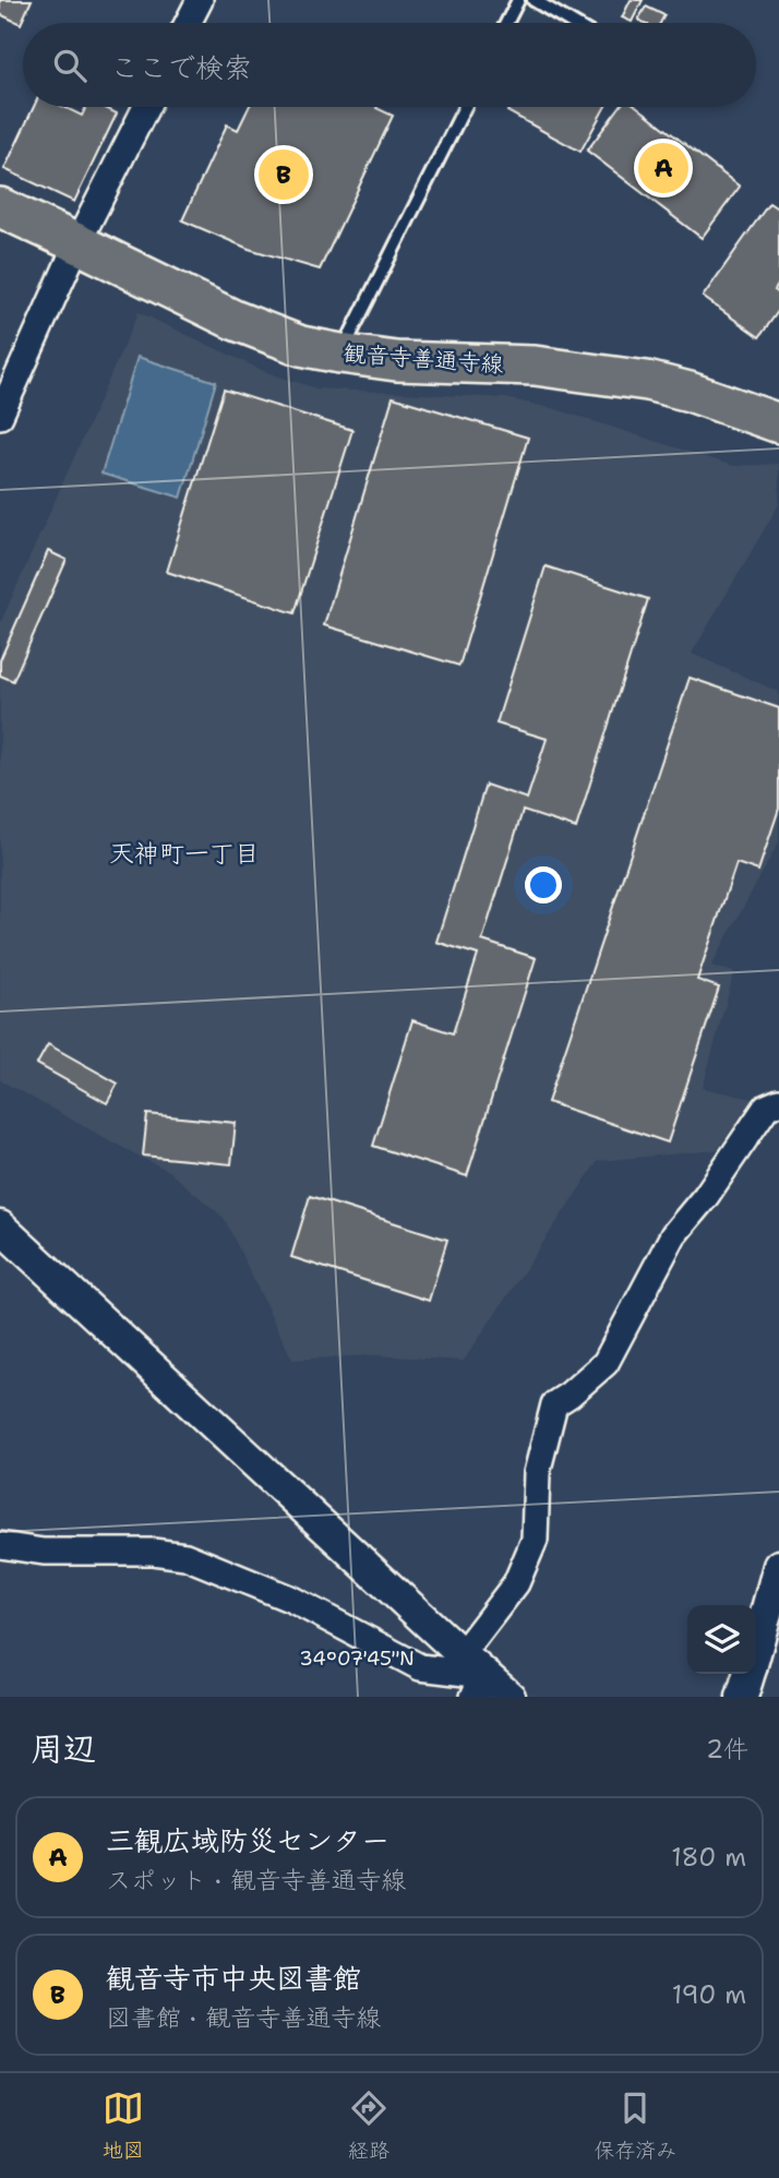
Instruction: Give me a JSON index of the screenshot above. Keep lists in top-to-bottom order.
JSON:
{
  "streets": {
    "main road": ["観音寺善通寺線"]
  },
  "districts": ["天神町一丁目"],
  "page": {
    "search": "ここで検索",
    "pins": ["A", "B"],
    "heading": ["周辺", "2件"],
    "list": [
      {
        "mark": "A",
        "name": "三観広域防災センター",
        "note": "スポット · 観音寺善通寺線",
        "value": "180 m"
      },
      {
        "mark": "B",
        "name": "観音寺市中央図書館",
        "note": "図書館 · 観音寺善通寺線",
        "value": "190 m"
      }
    ],
    "nav": ["地図", "経路", "保存済み"]
  },
  "coordinates": ["34°07'45\"N"]
}
